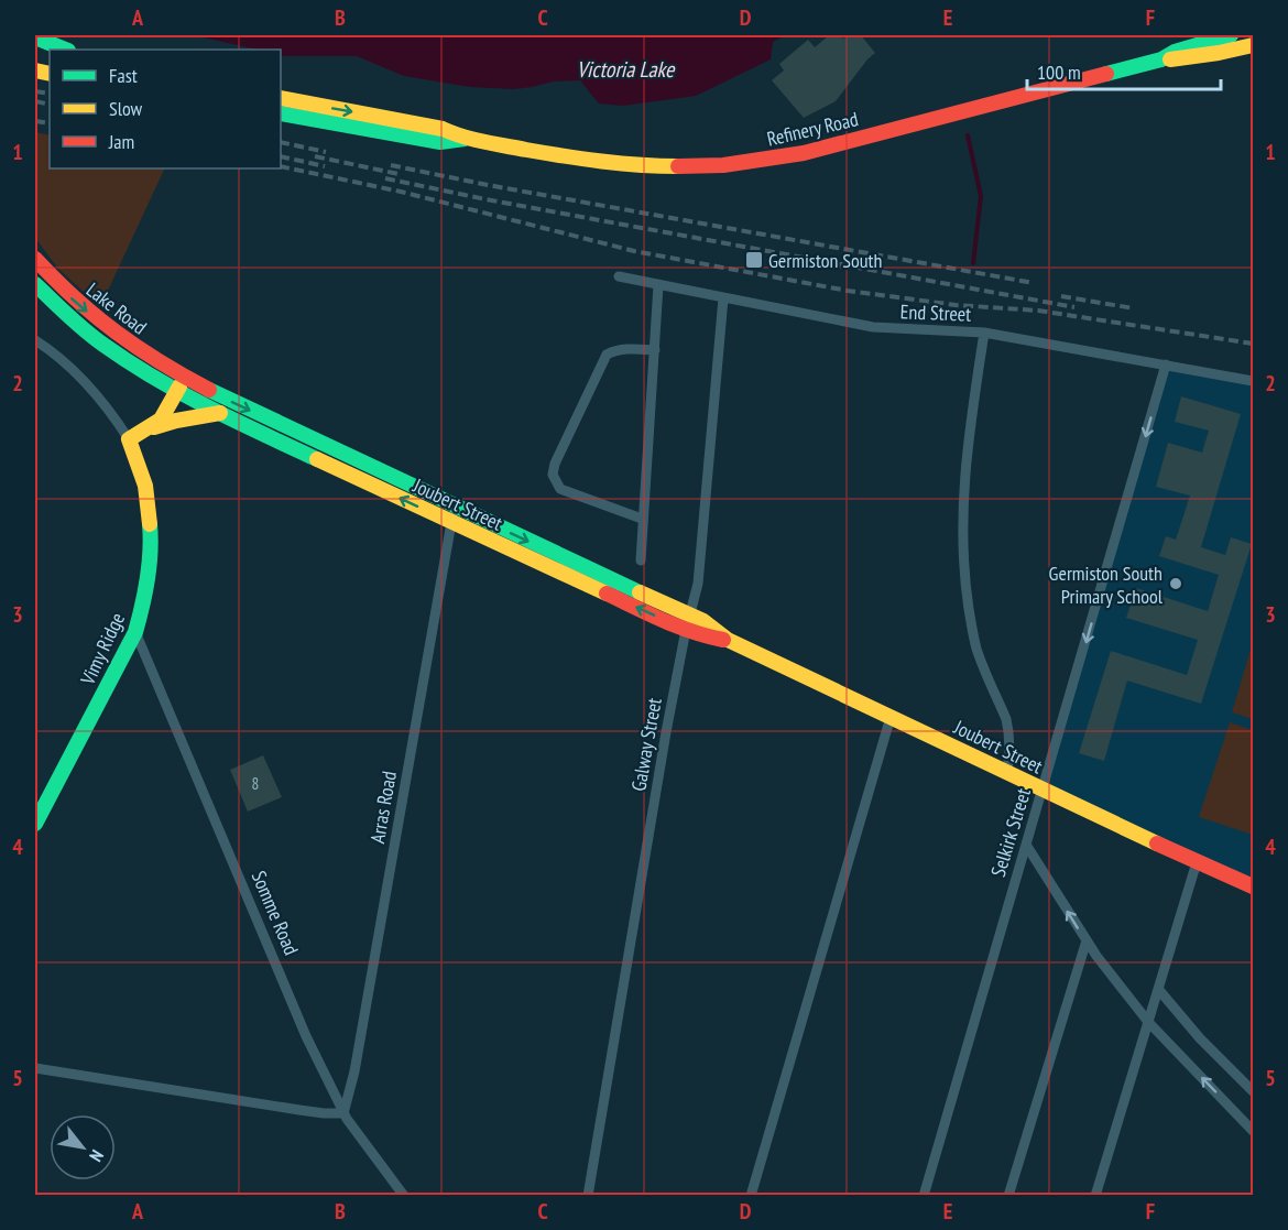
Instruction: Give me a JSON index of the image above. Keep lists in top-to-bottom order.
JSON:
{
  "streets": {
    "main road": [
      "Refinery Road",
      "Lake Road",
      "Joubert Street",
      "Vimy Ridge"
    ],
    "street": [
      "End Street",
      "Galway Street",
      "Arras Road",
      "Selkirk Street",
      "Somme Road"
    ]
  },
  "crossings": [
    ["Lake Road", "Joubert Street"],
    ["End Street", "Galway Street"],
    ["End Street", "Selkirk Street"],
    ["Joubert Street", "Galway Street"],
    ["Joubert Street", "Arras Road"],
    ["Joubert Street", "Selkirk Street"],
    ["Vimy Ridge", "Somme Road"],
    ["Arras Road", "Somme Road"]
  ],
  "one_way": ["Selkirk Street"],
  "water": ["Victoria Lake"],
  "places": {
    "transit": ["Germiston South"],
    "other": ["Germiston South Primary School"]
  },
  "house_numbers": ["8"],
  "legend": ["Fast", "Slow", "Jam"],
  "scale_bar": "100 m",
  "north": "bottom right",
  "grid": {
    "columns": [
      "A",
      "B",
      "C",
      "D",
      "E",
      "F"
    ],
    "rows": [
      "1",
      "2",
      "3",
      "4",
      "5"
    ]
  }
}
